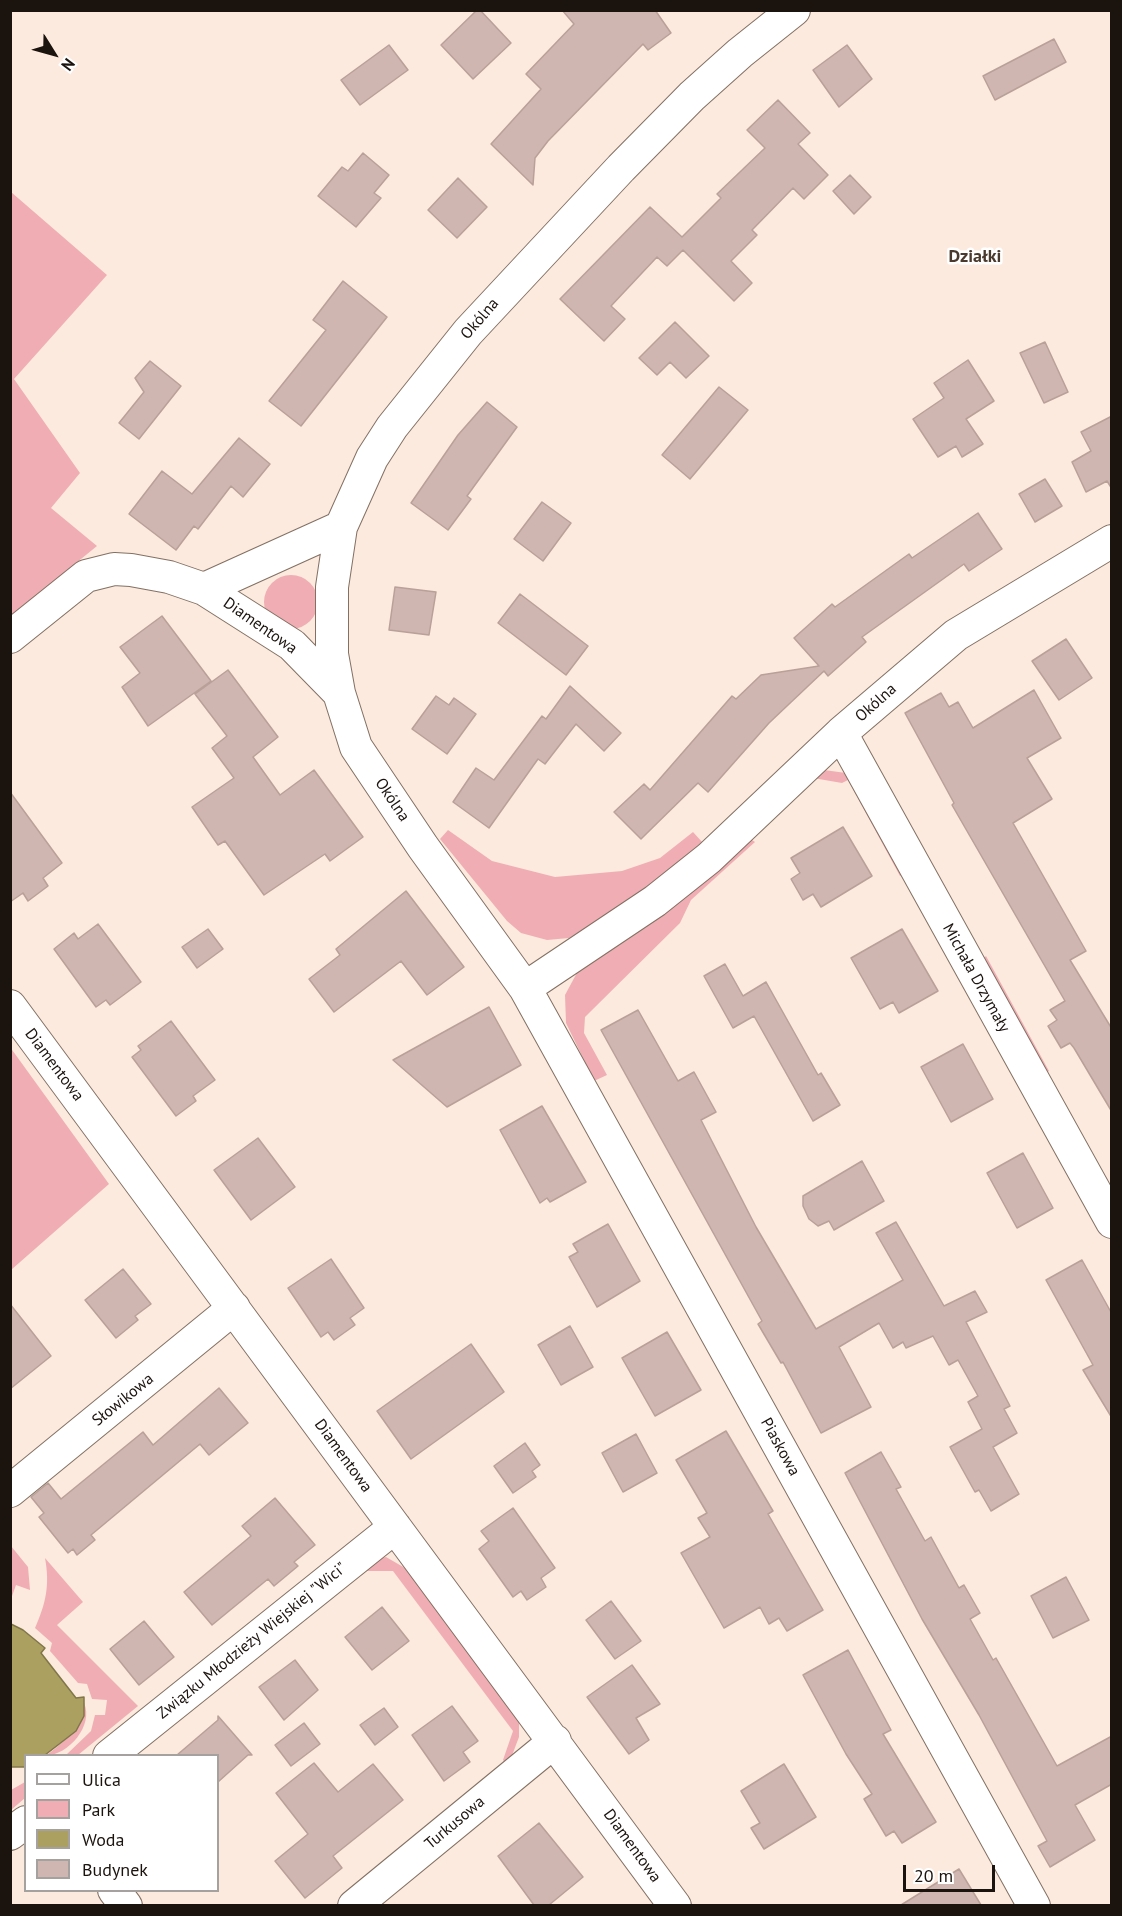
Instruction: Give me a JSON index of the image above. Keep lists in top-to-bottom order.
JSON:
{
  "streets": {
    "street": [
      "Okólna",
      "Diamentowa",
      "Michała Drzymały",
      "Słowikowa",
      "Piaskowa",
      "Związku Młodzieży Wiejskiej \"Wici\"",
      "Turkusowa"
    ]
  },
  "crossings": [
    ["Okólna", "Diamentowa"],
    ["Okólna", "Michała Drzymały"],
    ["Okólna", "Piaskowa"],
    ["Diamentowa", "Słowikowa"],
    ["Diamentowa", "Związku Młodzieży Wiejskiej \"Wici\""],
    ["Diamentowa", "Turkusowa"]
  ],
  "districts": ["Działki"],
  "legend": [
    "Ulica",
    "Park",
    "Woda",
    "Budynek"
  ],
  "scale_bar": "20 m",
  "north": "bottom right"
}
